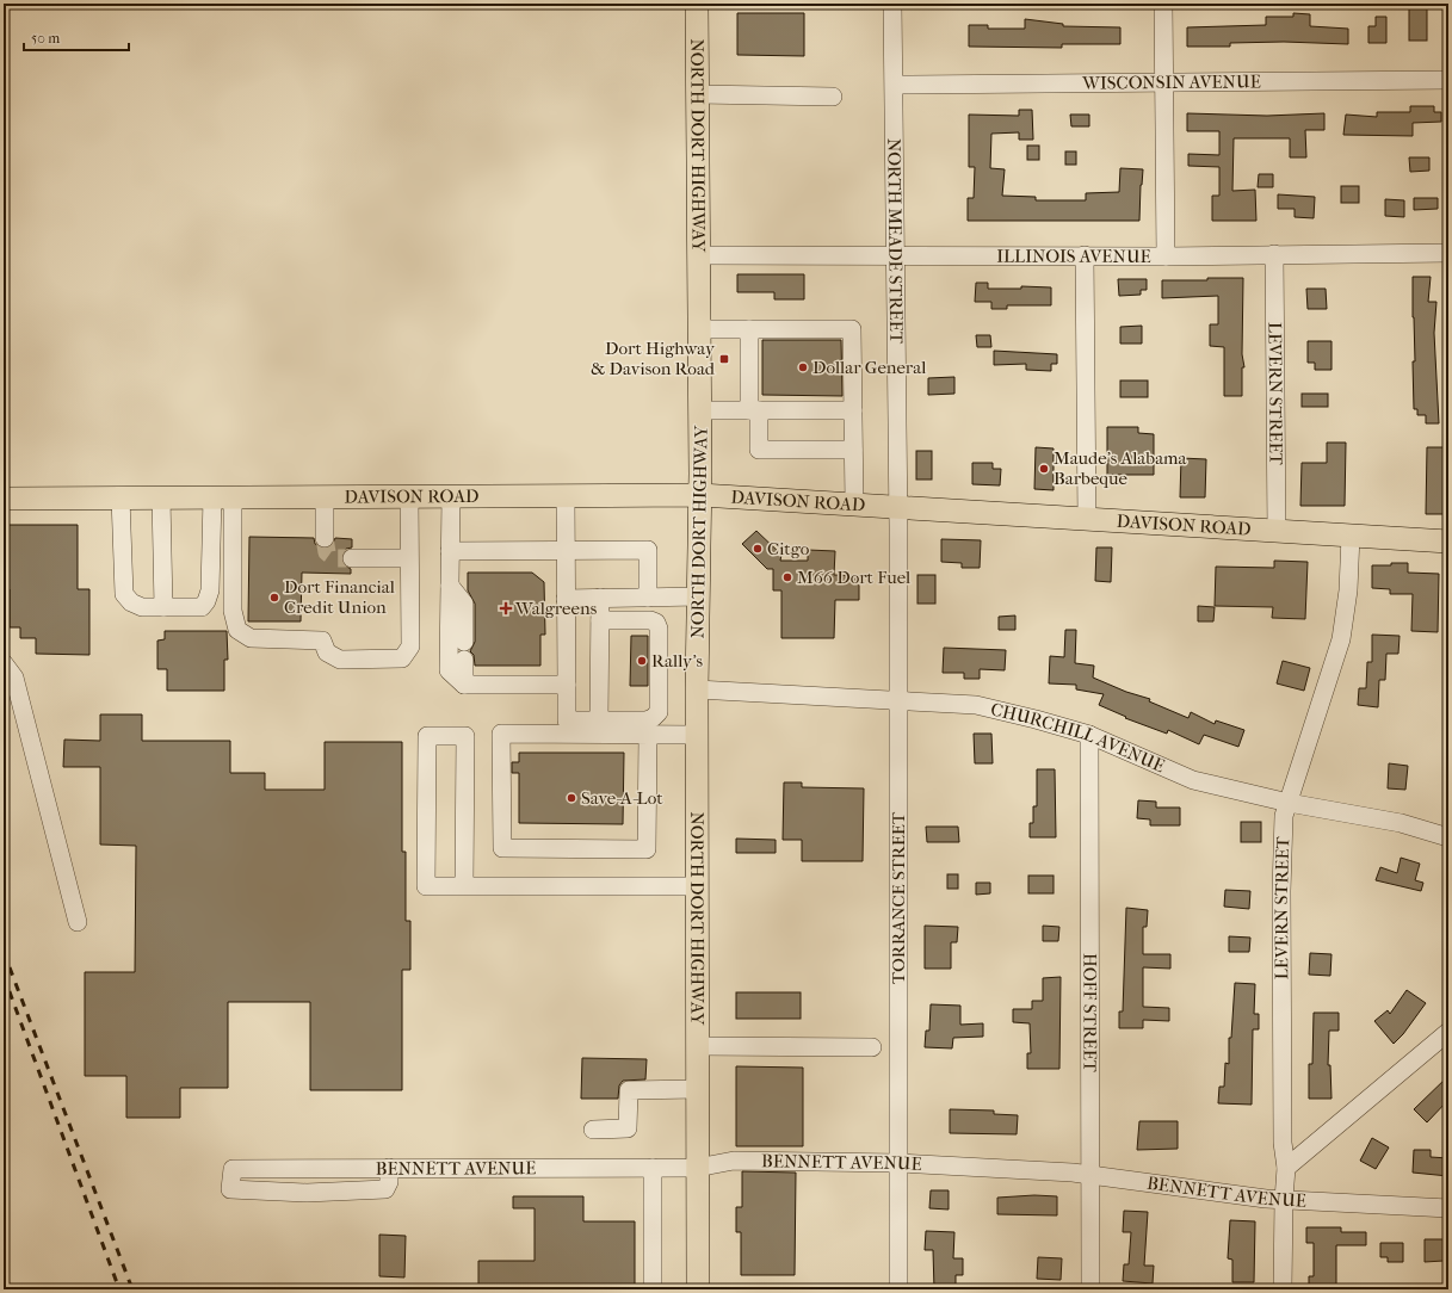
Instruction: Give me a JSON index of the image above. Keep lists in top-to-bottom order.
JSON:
{
  "streets": {
    "main road": ["NORTH DORT HIGHWAY", "DAVISON ROAD"],
    "street": [
      "WISCONSIN AVENUE",
      "NORTH MEADE STREET",
      "ILLINOIS AVENUE",
      "LEVERN STREET",
      "CHURCHILL AVENUE",
      "TORRANCE STREET",
      "HOFF STREET",
      "BENNETT AVENUE"
    ]
  },
  "crossings": [
    ["WISCONSIN AVENUE", "NORTH MEADE STREET"],
    ["NORTH DORT HIGHWAY", "ILLINOIS AVENUE"],
    ["NORTH DORT HIGHWAY", "DAVISON ROAD"],
    ["NORTH DORT HIGHWAY", "CHURCHILL AVENUE"],
    ["NORTH DORT HIGHWAY", "BENNETT AVENUE"],
    ["NORTH MEADE STREET", "ILLINOIS AVENUE"],
    ["NORTH MEADE STREET", "DAVISON ROAD"],
    ["NORTH MEADE STREET", "TORRANCE STREET"],
    ["ILLINOIS AVENUE", "LEVERN STREET"],
    ["LEVERN STREET", "DAVISON ROAD"],
    ["LEVERN STREET", "CHURCHILL AVENUE"],
    ["LEVERN STREET", "BENNETT AVENUE"],
    ["DAVISON ROAD", "TORRANCE STREET"],
    ["CHURCHILL AVENUE", "TORRANCE STREET"],
    ["CHURCHILL AVENUE", "HOFF STREET"],
    ["TORRANCE STREET", "BENNETT AVENUE"],
    ["HOFF STREET", "BENNETT AVENUE"]
  ],
  "places": {
    "transit": ["Dort Highway & Davison Road"],
    "other": [
      "Dollar General",
      "Maude's Alabama Barbeque",
      "Citgo",
      "M66 Dort Fuel",
      "Dort Financial Credit Union",
      "Rally's",
      "Save-A-Lot"
    ],
    "health": ["Walgreens"]
  },
  "scale_bar": "50 m"
}
